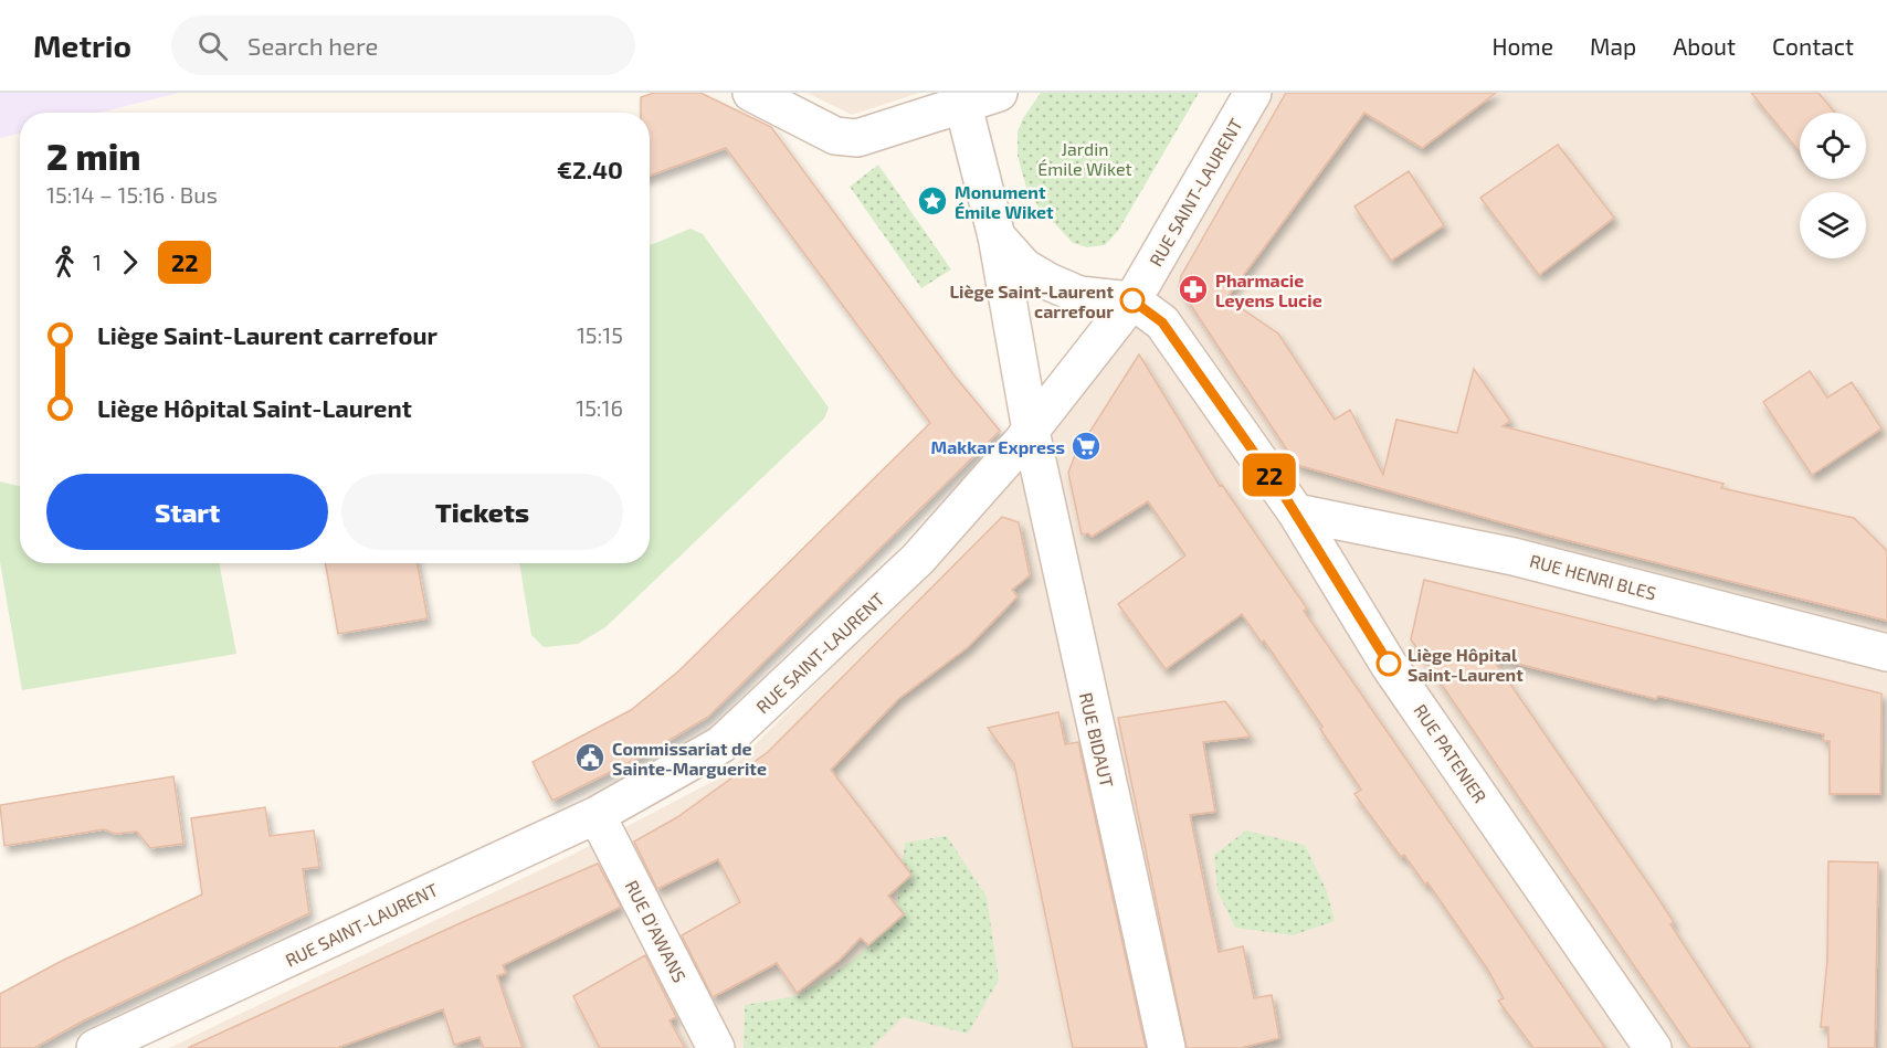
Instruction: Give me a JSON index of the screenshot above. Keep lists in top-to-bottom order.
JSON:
{
  "streets": {
    "street": [
      "RUE SAINT-LAURENT",
      "RUE HENRI BLES",
      "RUE BIDAUT",
      "RUE PATENIER",
      "RUE D'AWANS"
    ]
  },
  "crossings": [
    ["RUE SAINT-LAURENT", "RUE BIDAUT"],
    ["RUE SAINT-LAURENT", "RUE PATENIER"],
    ["RUE SAINT-LAURENT", "RUE D'AWANS"],
    ["RUE HENRI BLES", "RUE PATENIER"]
  ],
  "parks": ["Jardin Émile Wiket"],
  "places": {
    "place": ["Monument Émile Wiket"],
    "pharmacy": ["Pharmacie Leyens Lucie"],
    "other": ["Liège Saint-Laurent carrefour", "Liège Hôpital Saint-Laurent"],
    "supermarket": ["Makkar Express"],
    "public building": ["Commissariat de Sainte-Marguerite"]
  },
  "lines": ["bus line 22"],
  "page": {
    "header": "Metrio",
    "search": "Search here",
    "nav": [
      "Home",
      "Map",
      "About",
      "Contact"
    ],
    "on_map": "22",
    "heading": ["2 min", "15:14 – 15:16 · Bus", "€2.40"],
    "legs": ["1", "22"],
    "list": [
      {
        "name": "Liège Saint-Laurent carrefour",
        "value": "15:15"
      },
      {
        "name": "Liège Hôpital Saint-Laurent",
        "value": "15:16"
      }
    ],
    "buttons": ["Start", "Tickets"]
  }
}
